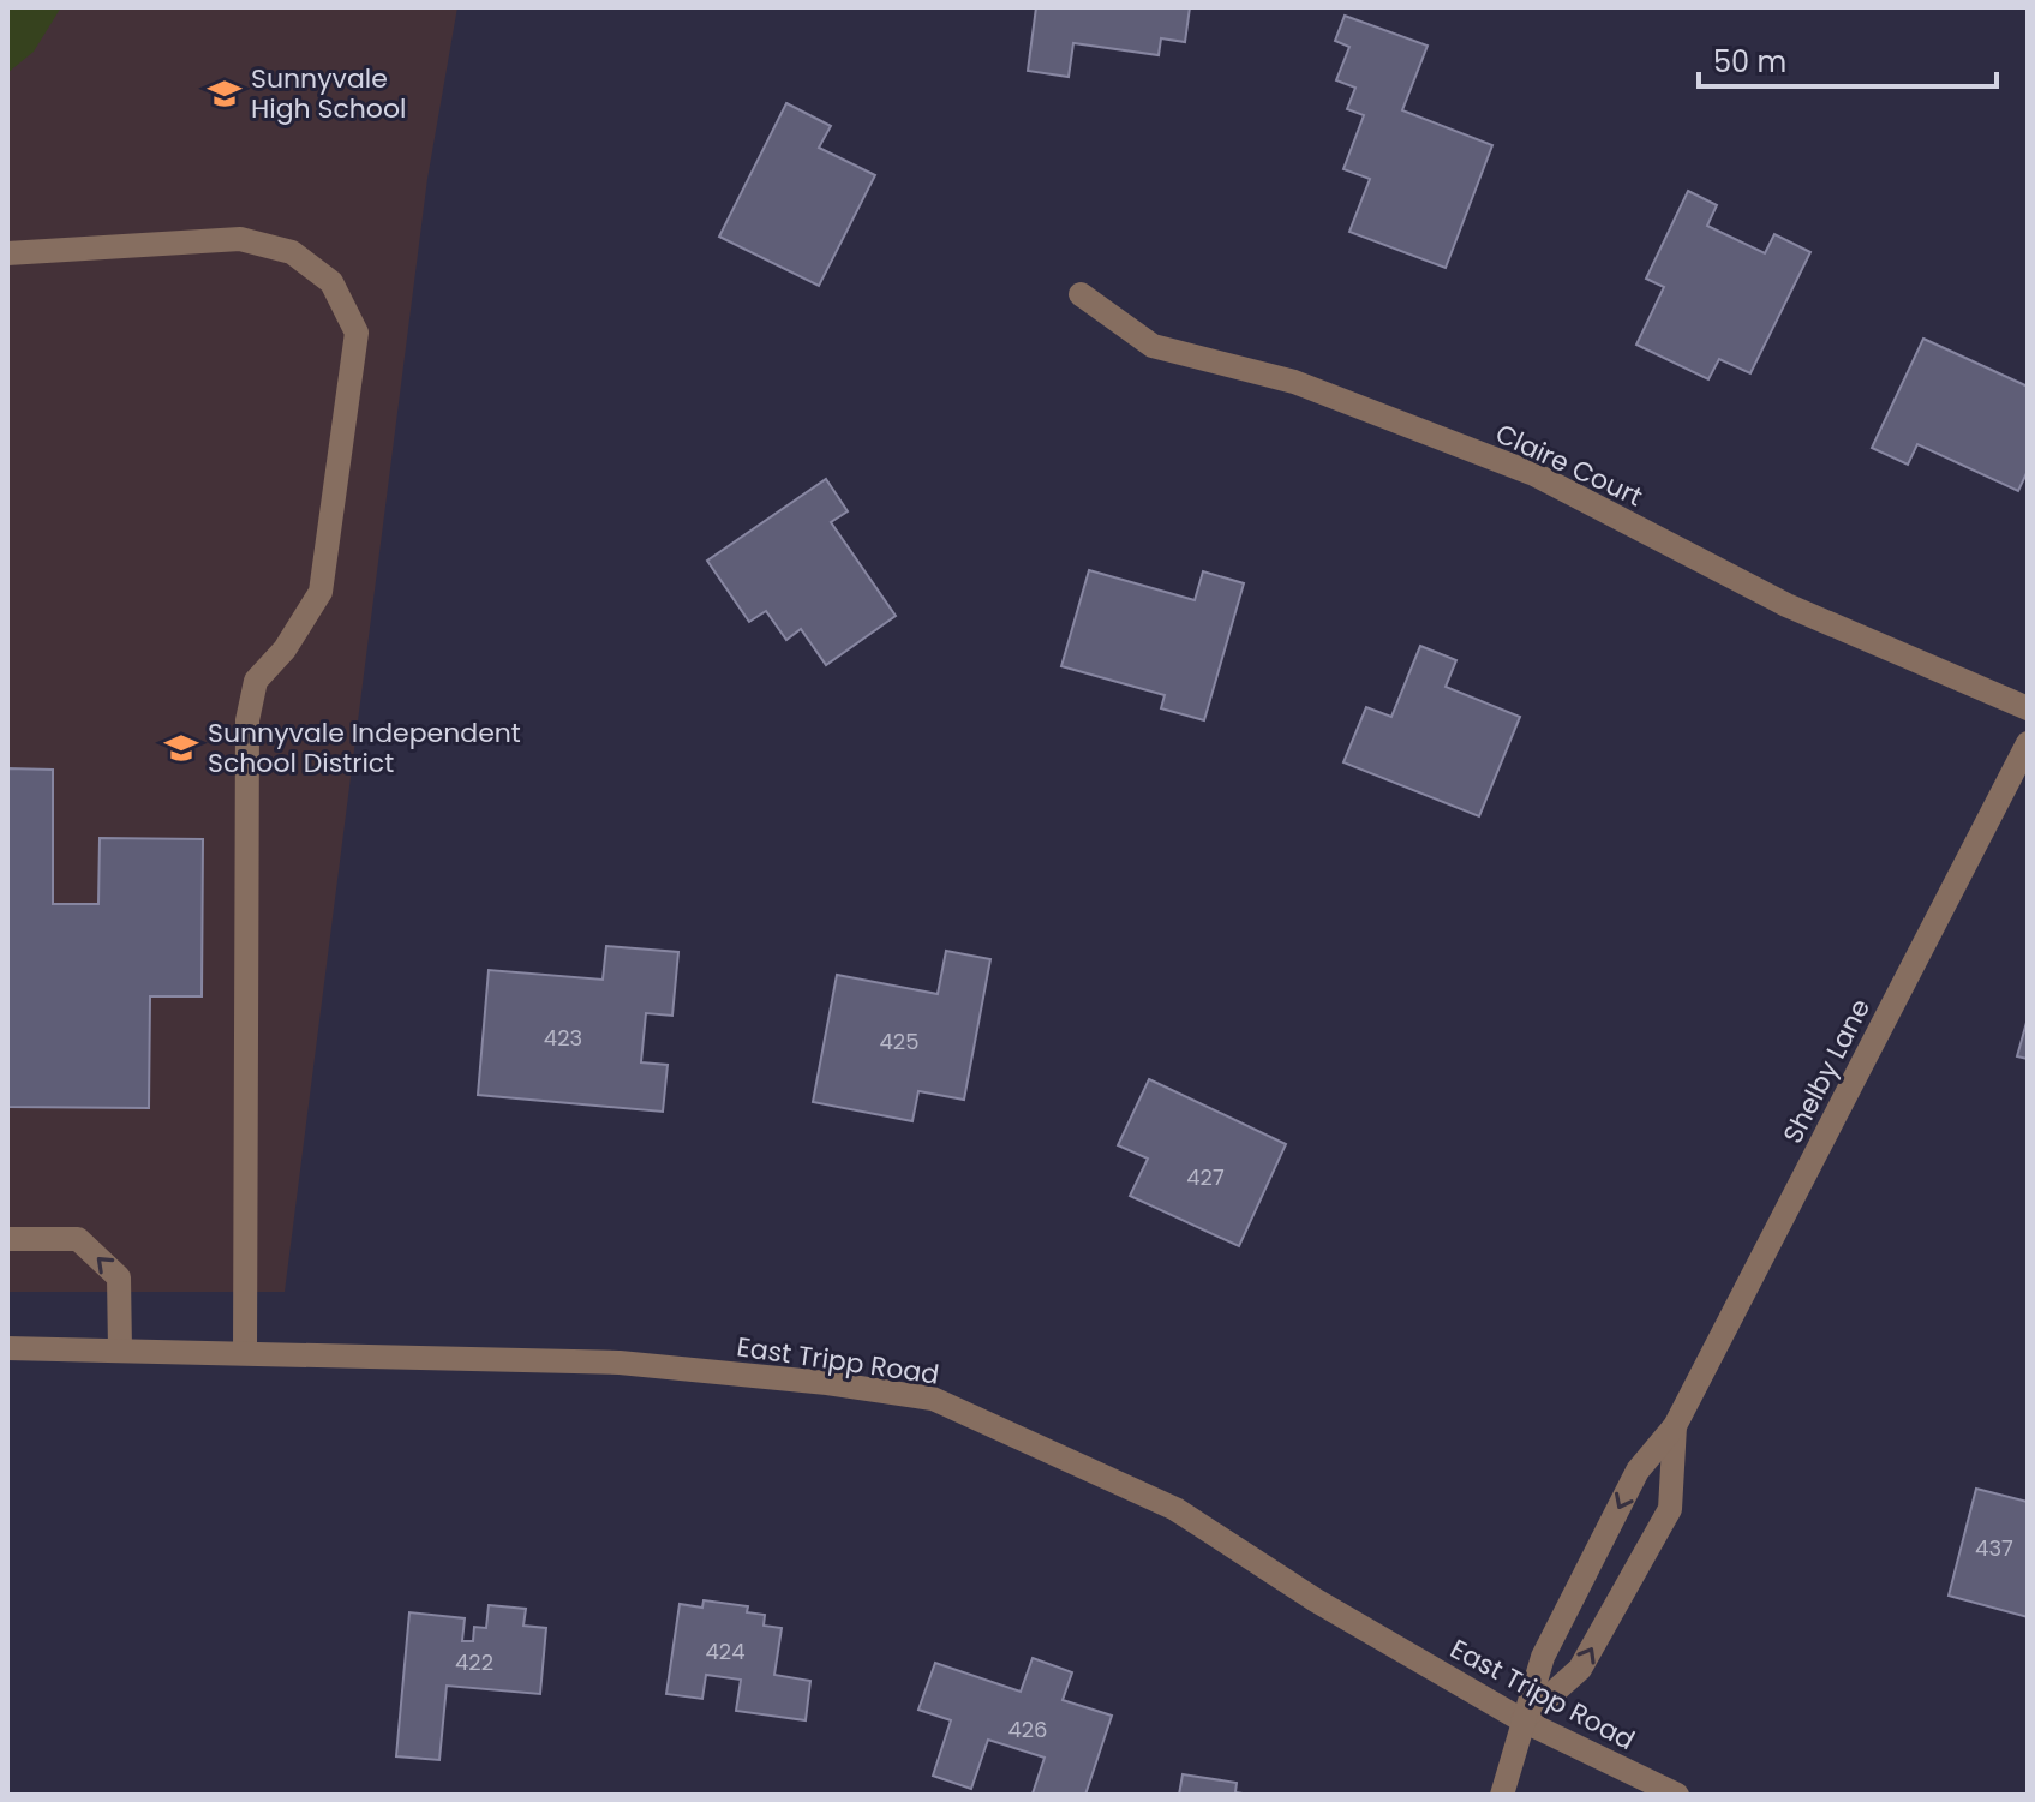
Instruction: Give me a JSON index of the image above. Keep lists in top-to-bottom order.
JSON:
{
  "streets": {
    "street": ["Claire Court", "Shelby Lane", "East Tripp Road"]
  },
  "crossings": [
    ["Shelby Lane", "East Tripp Road"]
  ],
  "places": {
    "school or university": ["Sunnyvale High School", "Sunnyvale Independent School District"]
  },
  "house_numbers": [
    "423",
    "425",
    "427",
    "437",
    "424",
    "422",
    "426"
  ],
  "scale_bar": "50 m"
}
